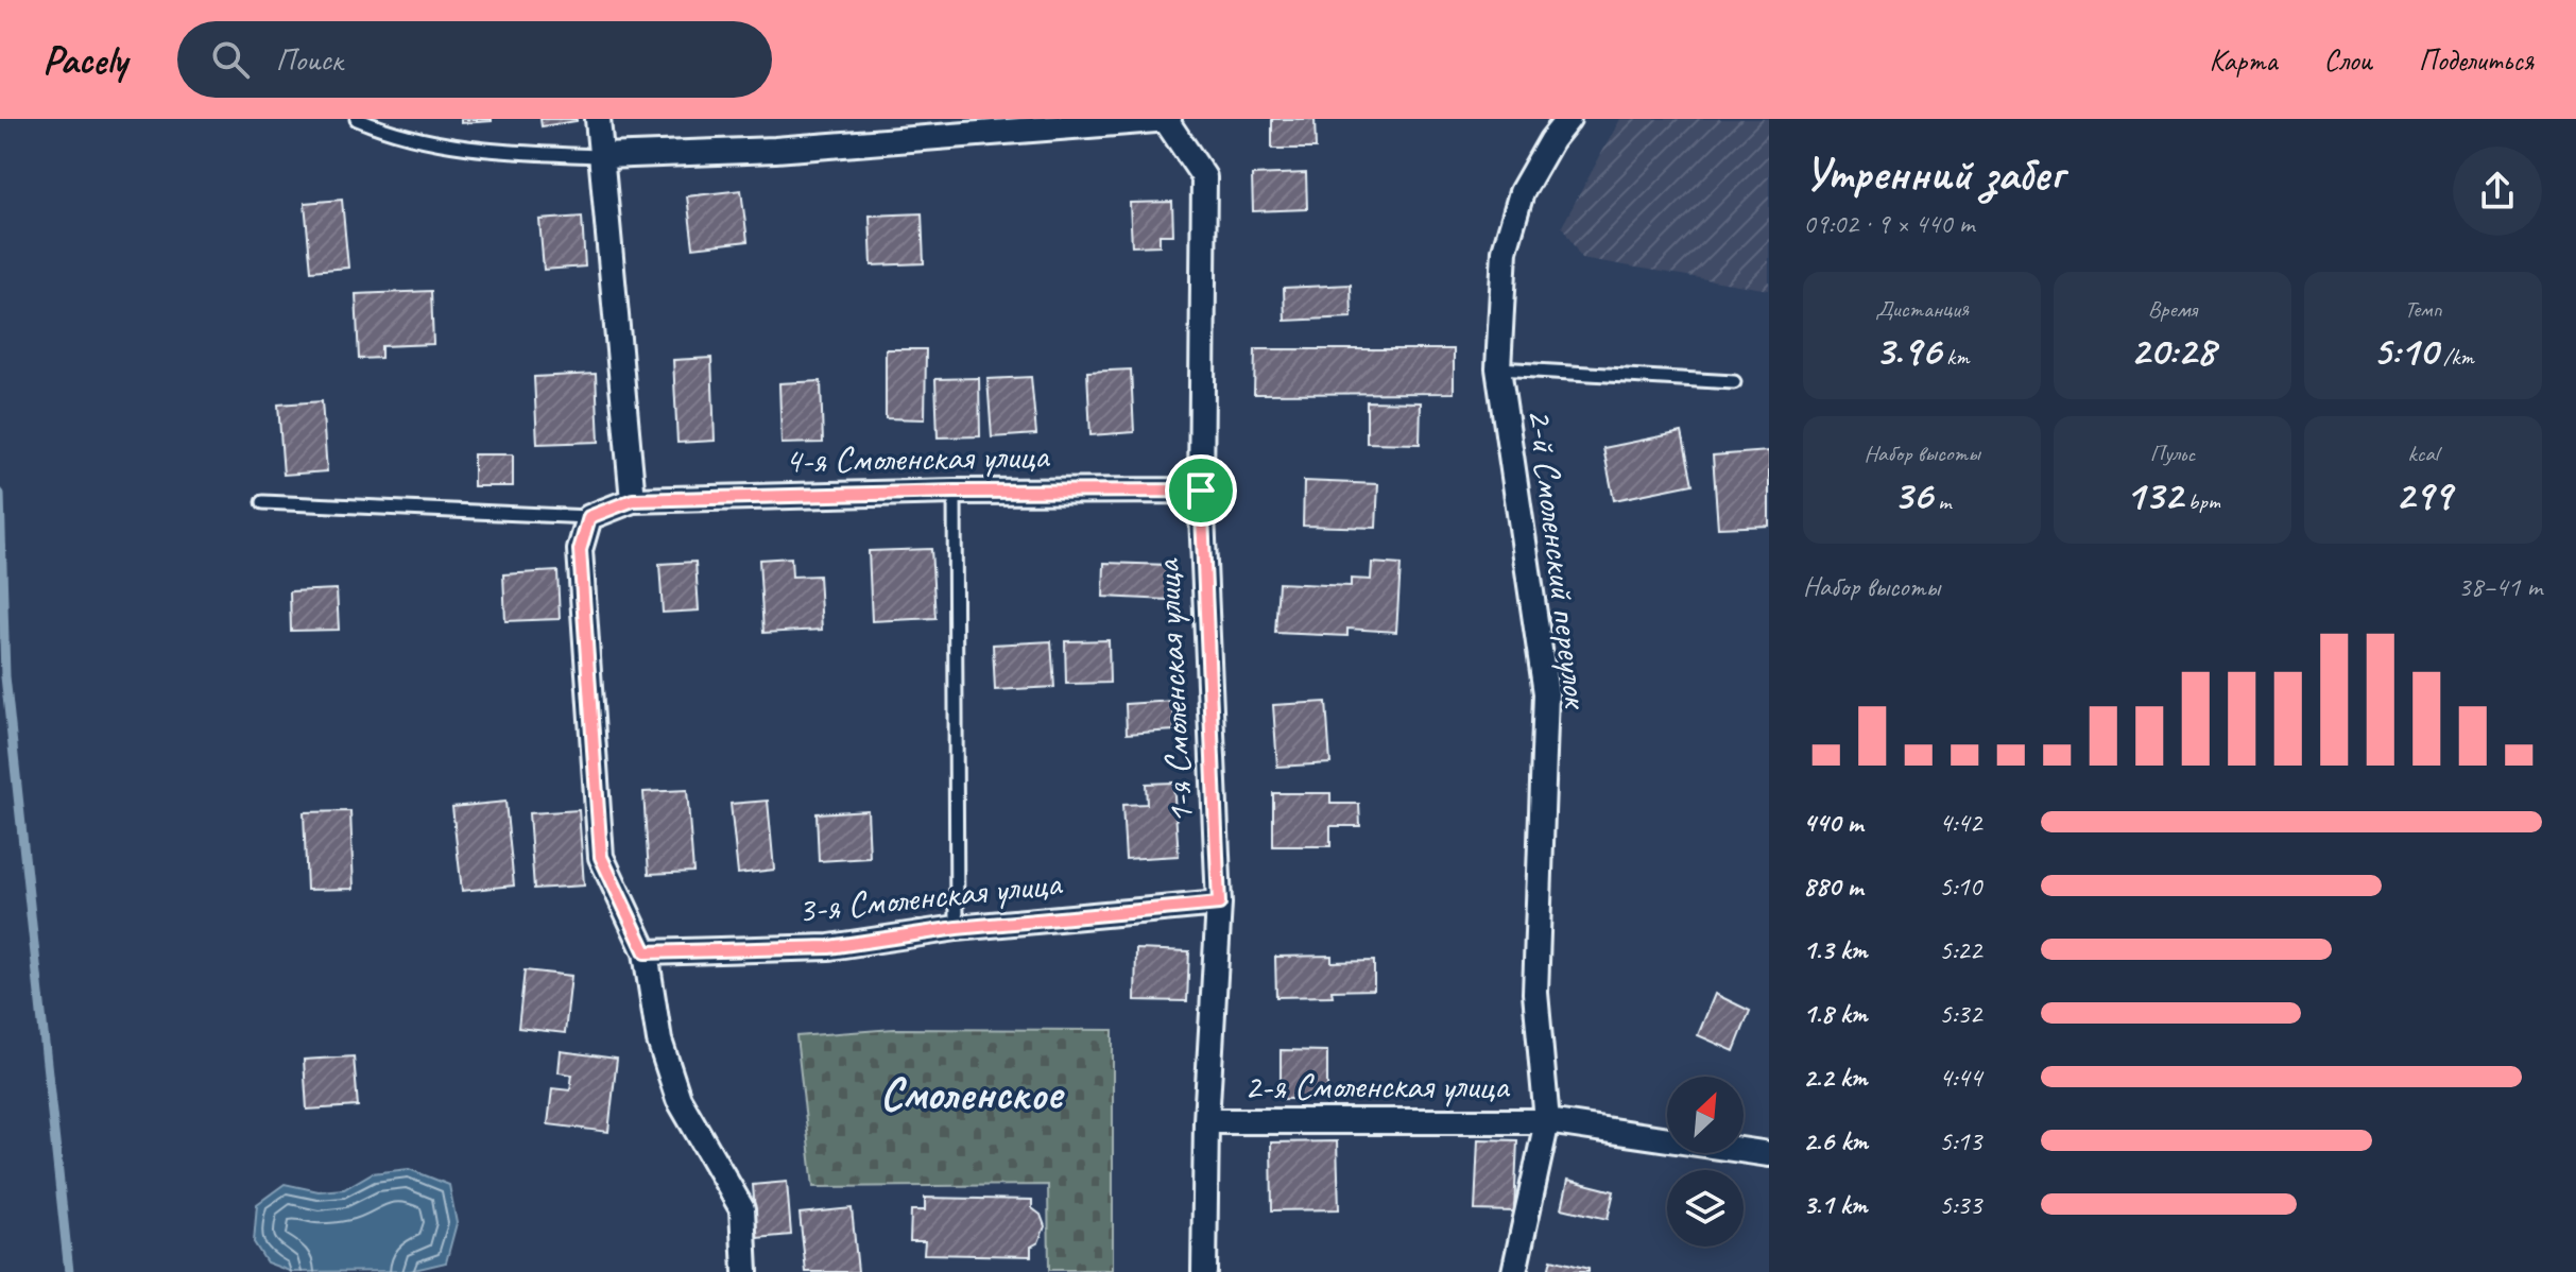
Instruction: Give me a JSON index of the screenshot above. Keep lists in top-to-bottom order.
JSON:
{
  "streets": {
    "street": [
      "4-я Смоленская улица",
      "2-й Смоленский переулок",
      "1-я Смоленская улица",
      "3-я Смоленская улица",
      "2-я Смоленская улица"
    ]
  },
  "crossings": [
    ["4-я Смоленская улица", "1-я Смоленская улица"],
    ["2-й Смоленский переулок", "2-я Смоленская улица"],
    ["1-я Смоленская улица", "3-я Смоленская улица"],
    ["1-я Смоленская улица", "2-я Смоленская улица"]
  ],
  "districts": ["Смоленское"],
  "north": "top right",
  "page": {
    "header": "Pacely",
    "search": "Поиск",
    "nav": ["Карта", "Слои", "Поделиться"],
    "heading": ["Утренний забег", "09:02 · 9 × 440 m"],
    "stats": [
      ["Дистанция", "3.96 km"],
      ["Время", "20:28"],
      ["Темп", "5:10 /km"],
      ["Набор высоты", "36 m"],
      ["Пульс", "132 bpm"],
      ["kcal", "299"]
    ],
    "chart": ["Набор высоты", "38–41 m"],
    "list": [
      {
        "name": "440 m",
        "note": "4:42"
      },
      {
        "name": "880 m",
        "note": "5:10"
      },
      {
        "name": "1.3 km",
        "note": "5:22"
      },
      {
        "name": "1.8 km",
        "note": "5:32"
      },
      {
        "name": "2.2 km",
        "note": "4:44"
      },
      {
        "name": "2.6 km",
        "note": "5:13"
      },
      {
        "name": "3.1 km",
        "note": "5:33"
      }
    ]
  }
}
